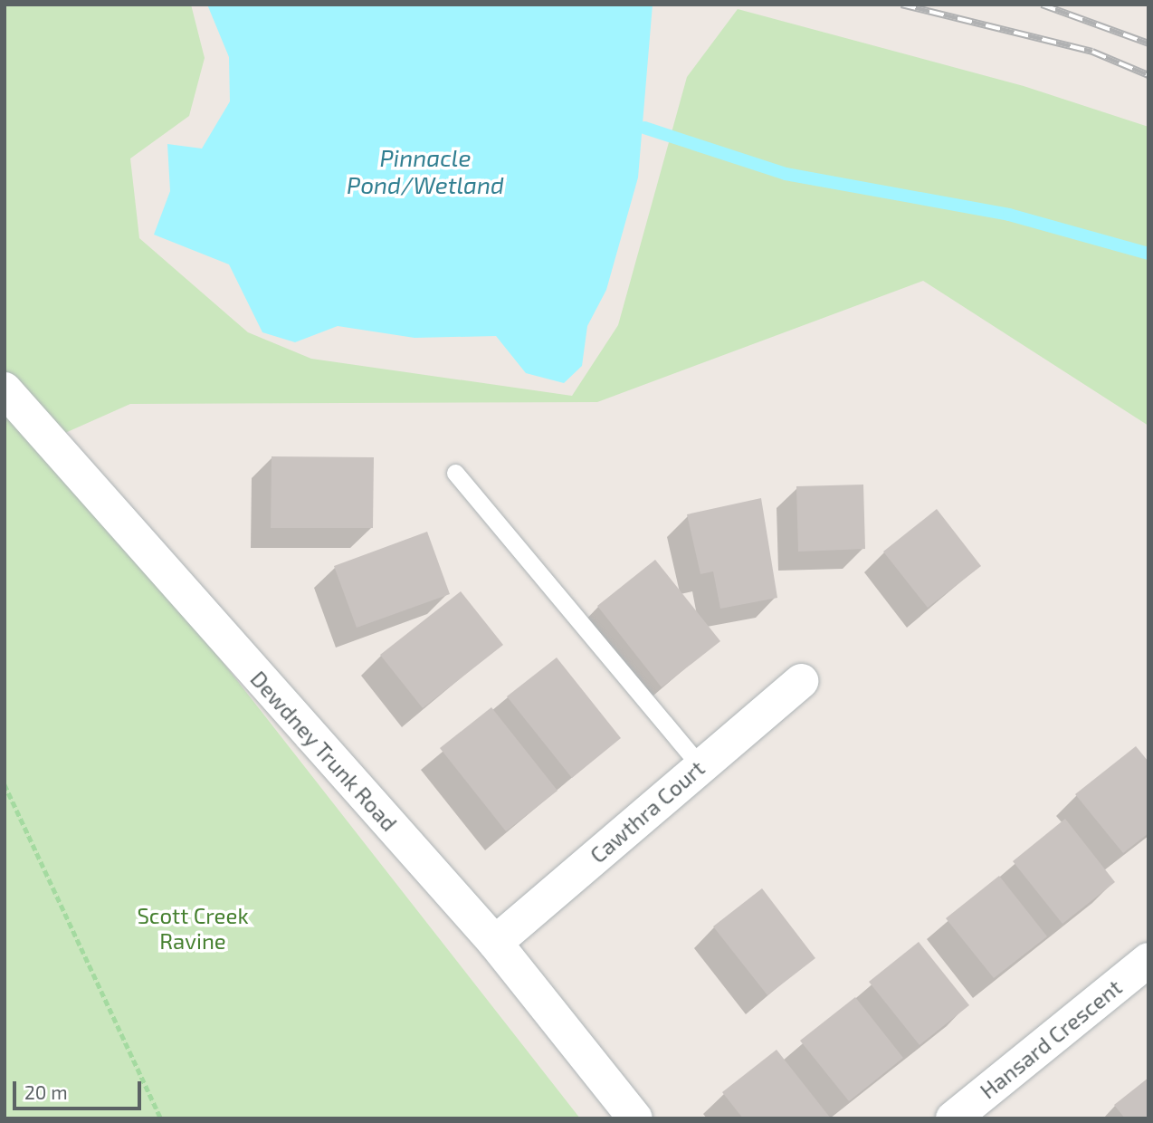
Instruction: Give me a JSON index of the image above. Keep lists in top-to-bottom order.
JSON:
{
  "streets": {
    "main road": ["Dewdney Trunk Road", "Cawthra Court", "Hansard Crescent"]
  },
  "crossings": [
    ["Dewdney Trunk Road", "Cawthra Court"]
  ],
  "water": ["Pinnacle Pond/Wetland"],
  "parks": ["Scott Creek Ravine"],
  "scale_bar": "20 m"
}
